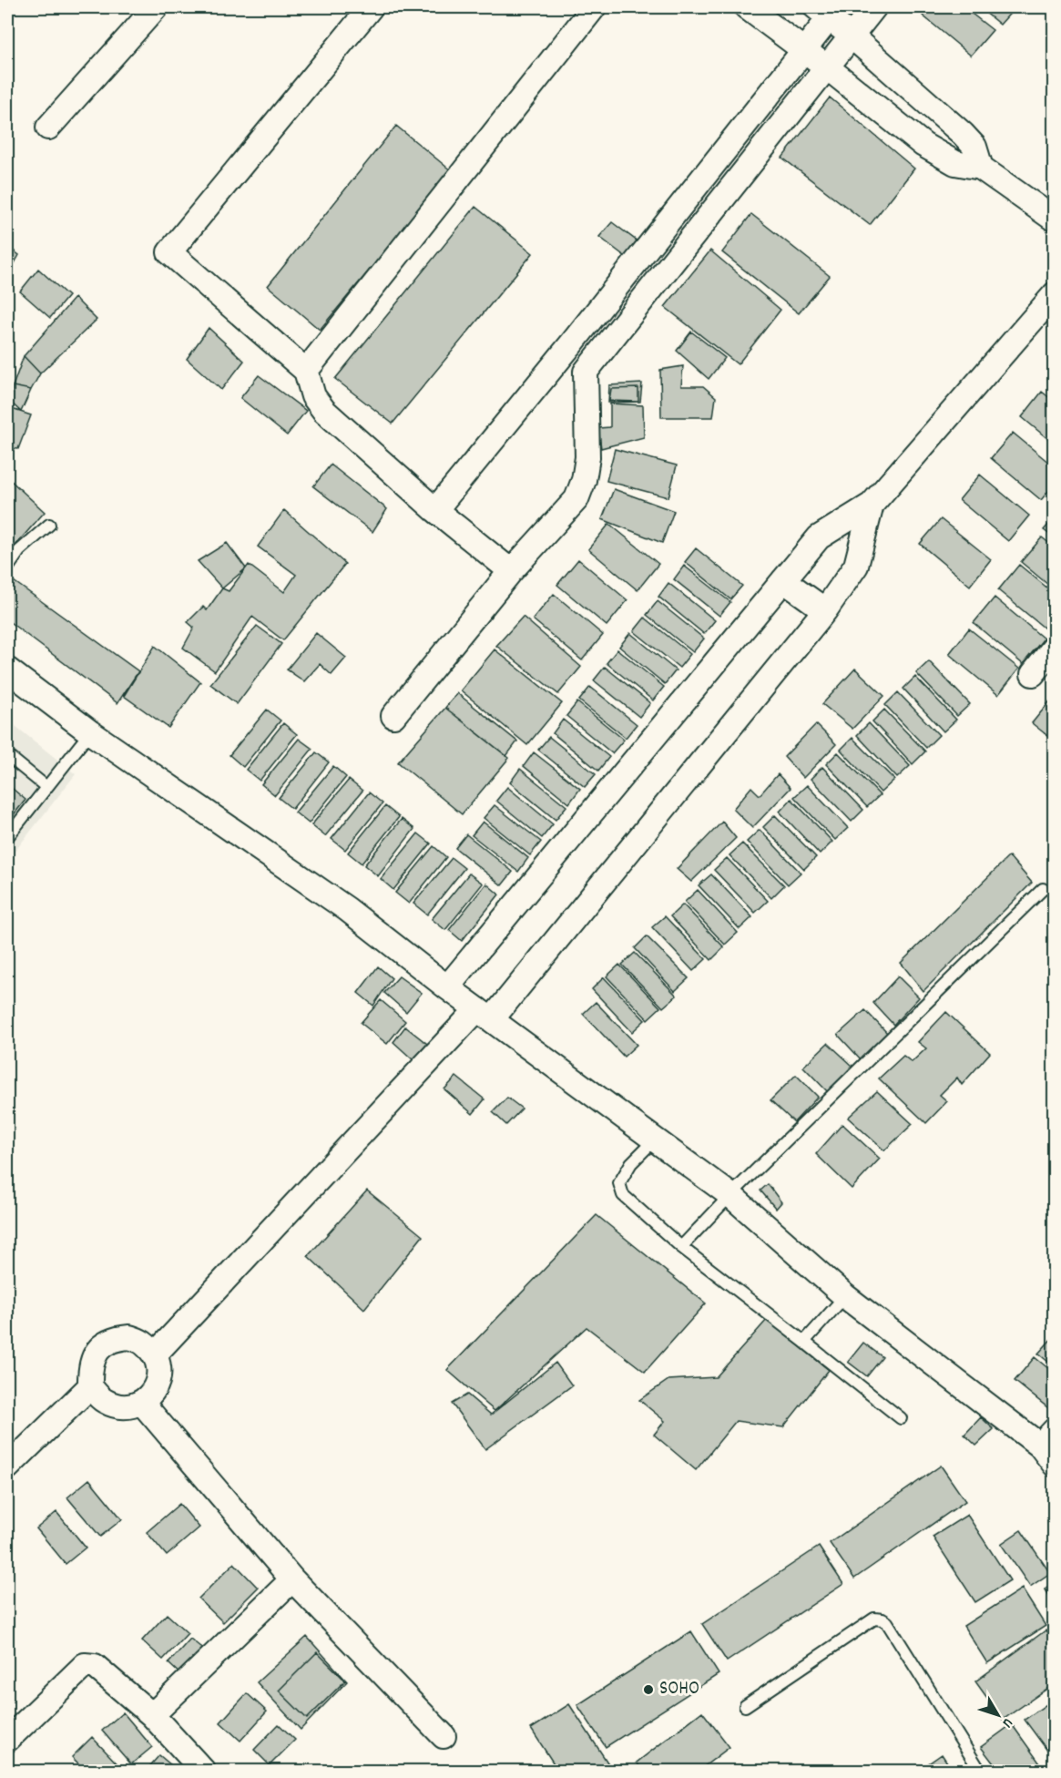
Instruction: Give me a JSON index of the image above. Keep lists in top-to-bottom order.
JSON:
{
  "places": ["SOHO"],
  "north": "bottom right"
}
